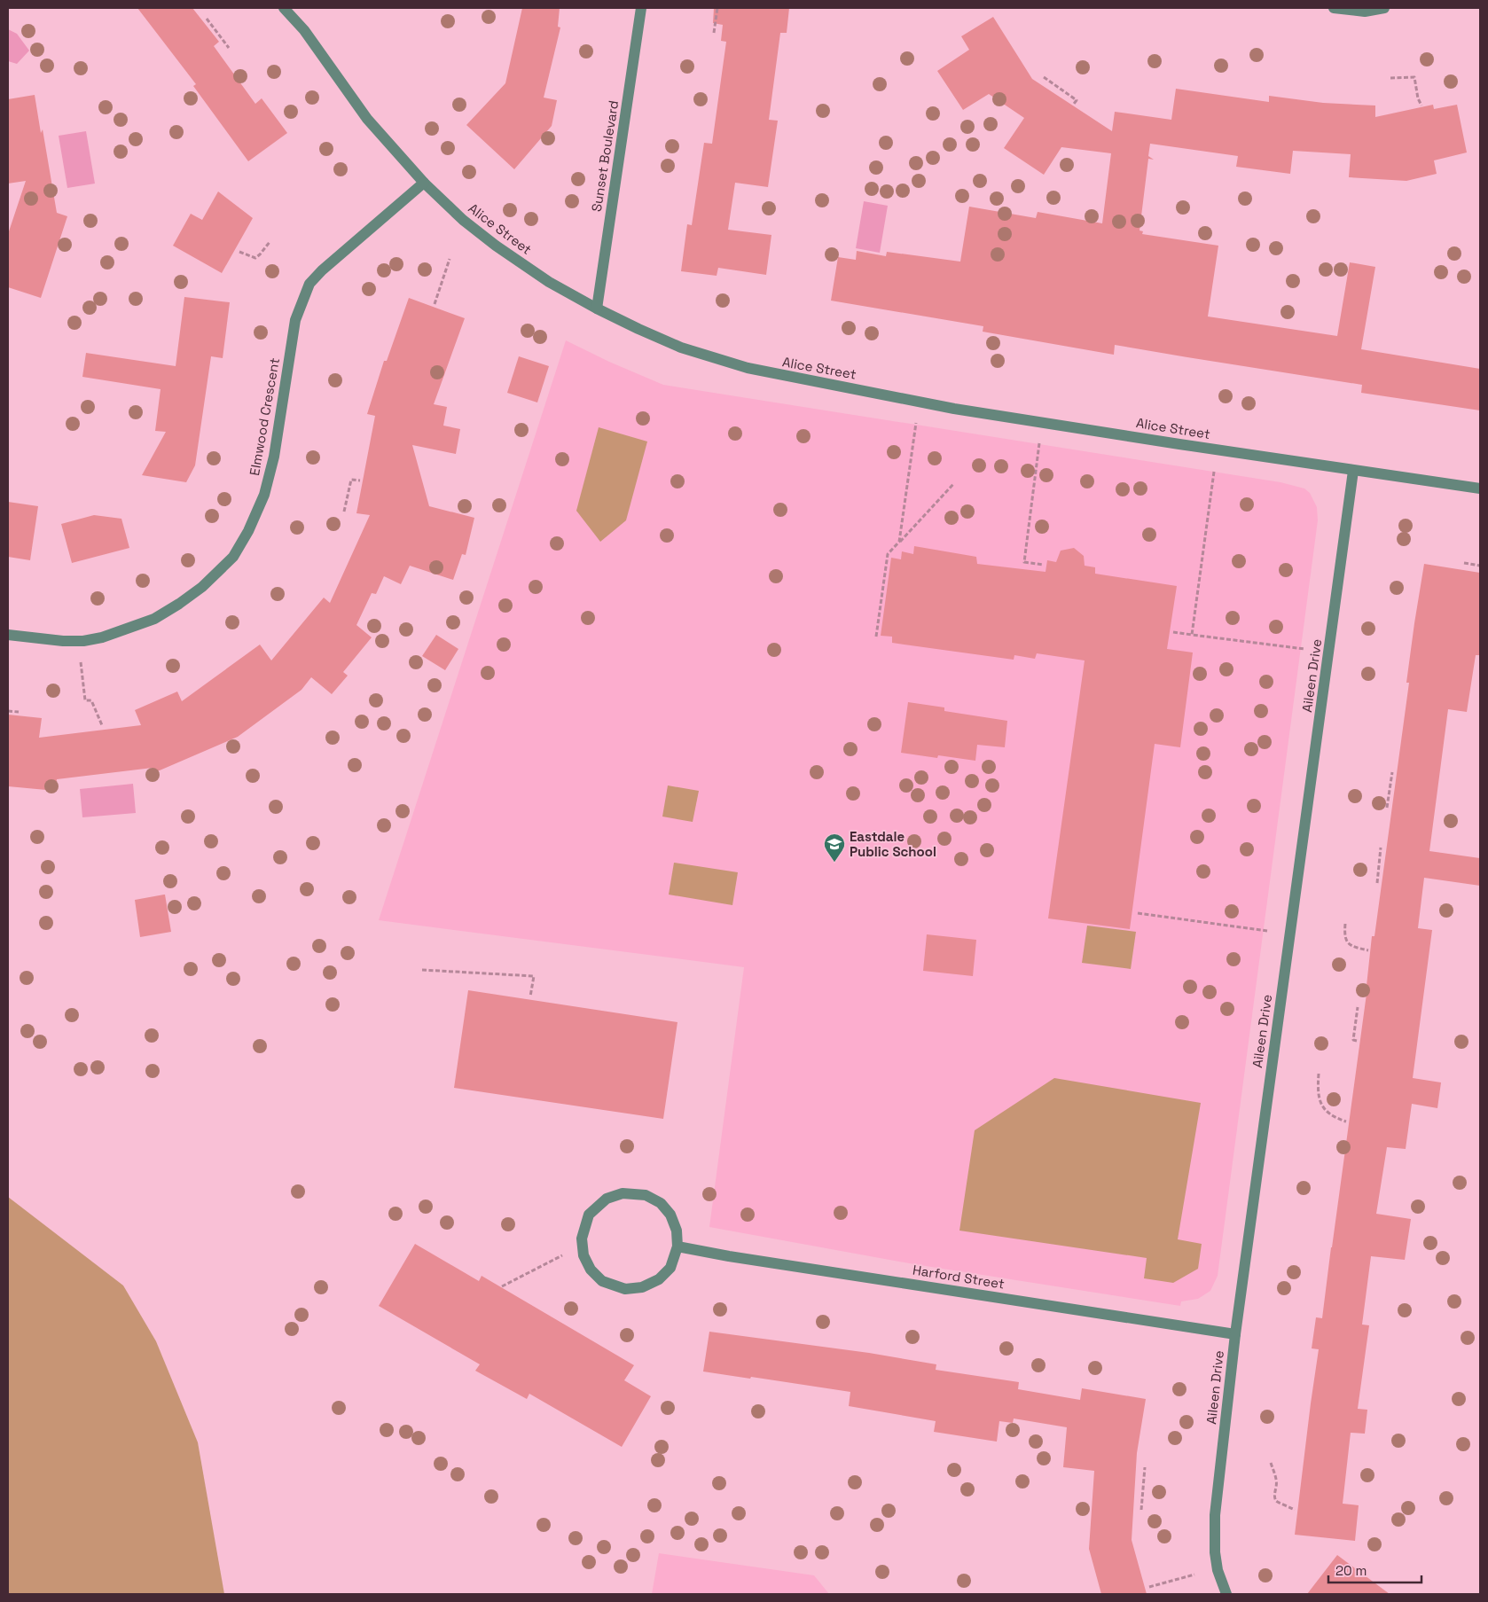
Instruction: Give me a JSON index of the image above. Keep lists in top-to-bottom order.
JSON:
{
  "streets": {
    "street": [
      "Sunset Boulevard",
      "Alice Street",
      "Elmwood Crescent",
      "Aileen Drive",
      "Harford Street"
    ]
  },
  "crossings": [
    ["Sunset Boulevard", "Alice Street"],
    ["Alice Street", "Elmwood Crescent"],
    ["Alice Street", "Aileen Drive"],
    ["Aileen Drive", "Harford Street"]
  ],
  "places": {
    "school or university": ["Eastdale Public School"]
  },
  "scale_bar": "20 m"
}
